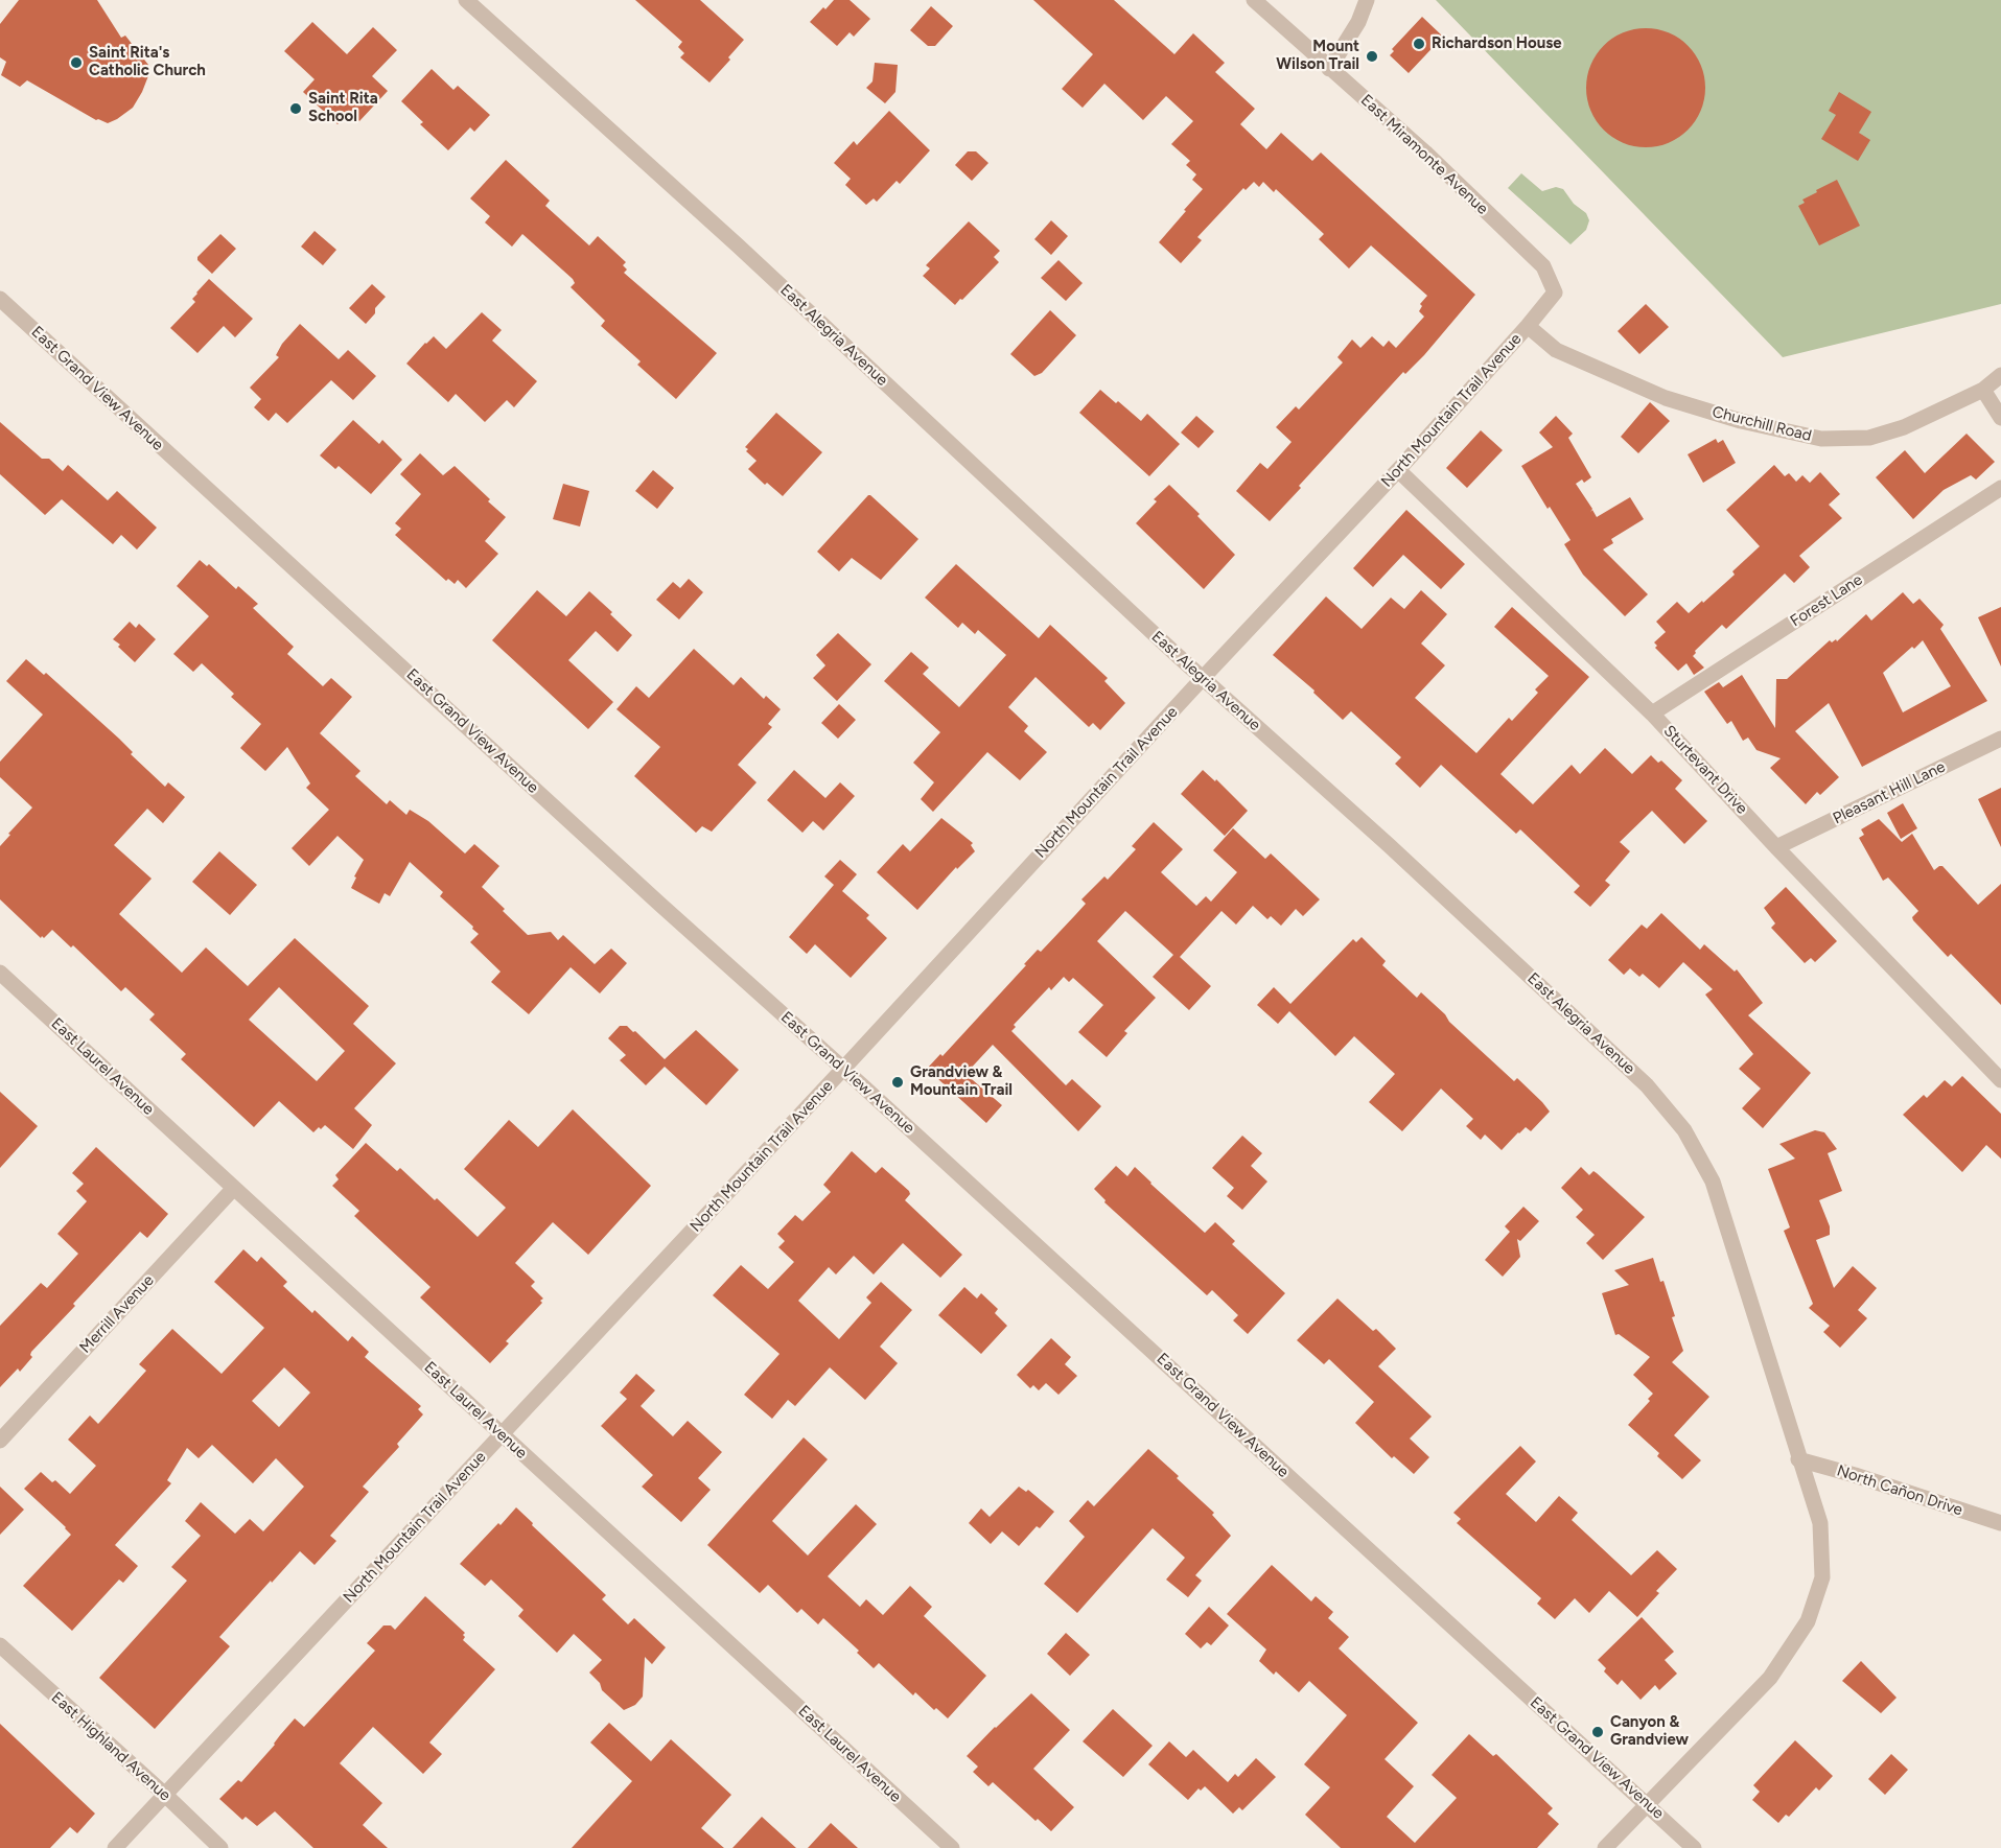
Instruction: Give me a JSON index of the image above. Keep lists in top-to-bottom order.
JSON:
{
  "streets": {
    "street": [
      "East Miramonte Avenue",
      "East Alegria Avenue",
      "East Grand View Avenue",
      "North Mountain Trail Avenue",
      "Churchill Road",
      "Forest Lane",
      "Sturtevant Drive",
      "Pleasant Hill Lane",
      "East Laurel Avenue",
      "Merrill Avenue",
      "North Cañon Drive",
      "East Highland Avenue"
    ]
  },
  "crossings": [
    ["East Miramonte Avenue", "North Mountain Trail Avenue"],
    ["East Alegria Avenue", "East Grand View Avenue"],
    ["East Alegria Avenue", "North Mountain Trail Avenue"],
    ["East Alegria Avenue", "North Cañon Drive"],
    ["East Grand View Avenue", "North Mountain Trail Avenue"],
    ["North Mountain Trail Avenue", "Churchill Road"],
    ["North Mountain Trail Avenue", "Sturtevant Drive"],
    ["North Mountain Trail Avenue", "East Laurel Avenue"],
    ["North Mountain Trail Avenue", "East Highland Avenue"],
    ["Forest Lane", "Sturtevant Drive"],
    ["Sturtevant Drive", "Pleasant Hill Lane"],
    ["East Laurel Avenue", "Merrill Avenue"]
  ],
  "places": [
    "Richardson House",
    "Mount Wilson Trail",
    "Saint Rita's Catholic Church",
    "Saint Rita School",
    "Grandview & Mountain Trail",
    "Canyon & Grandview"
  ]
}
